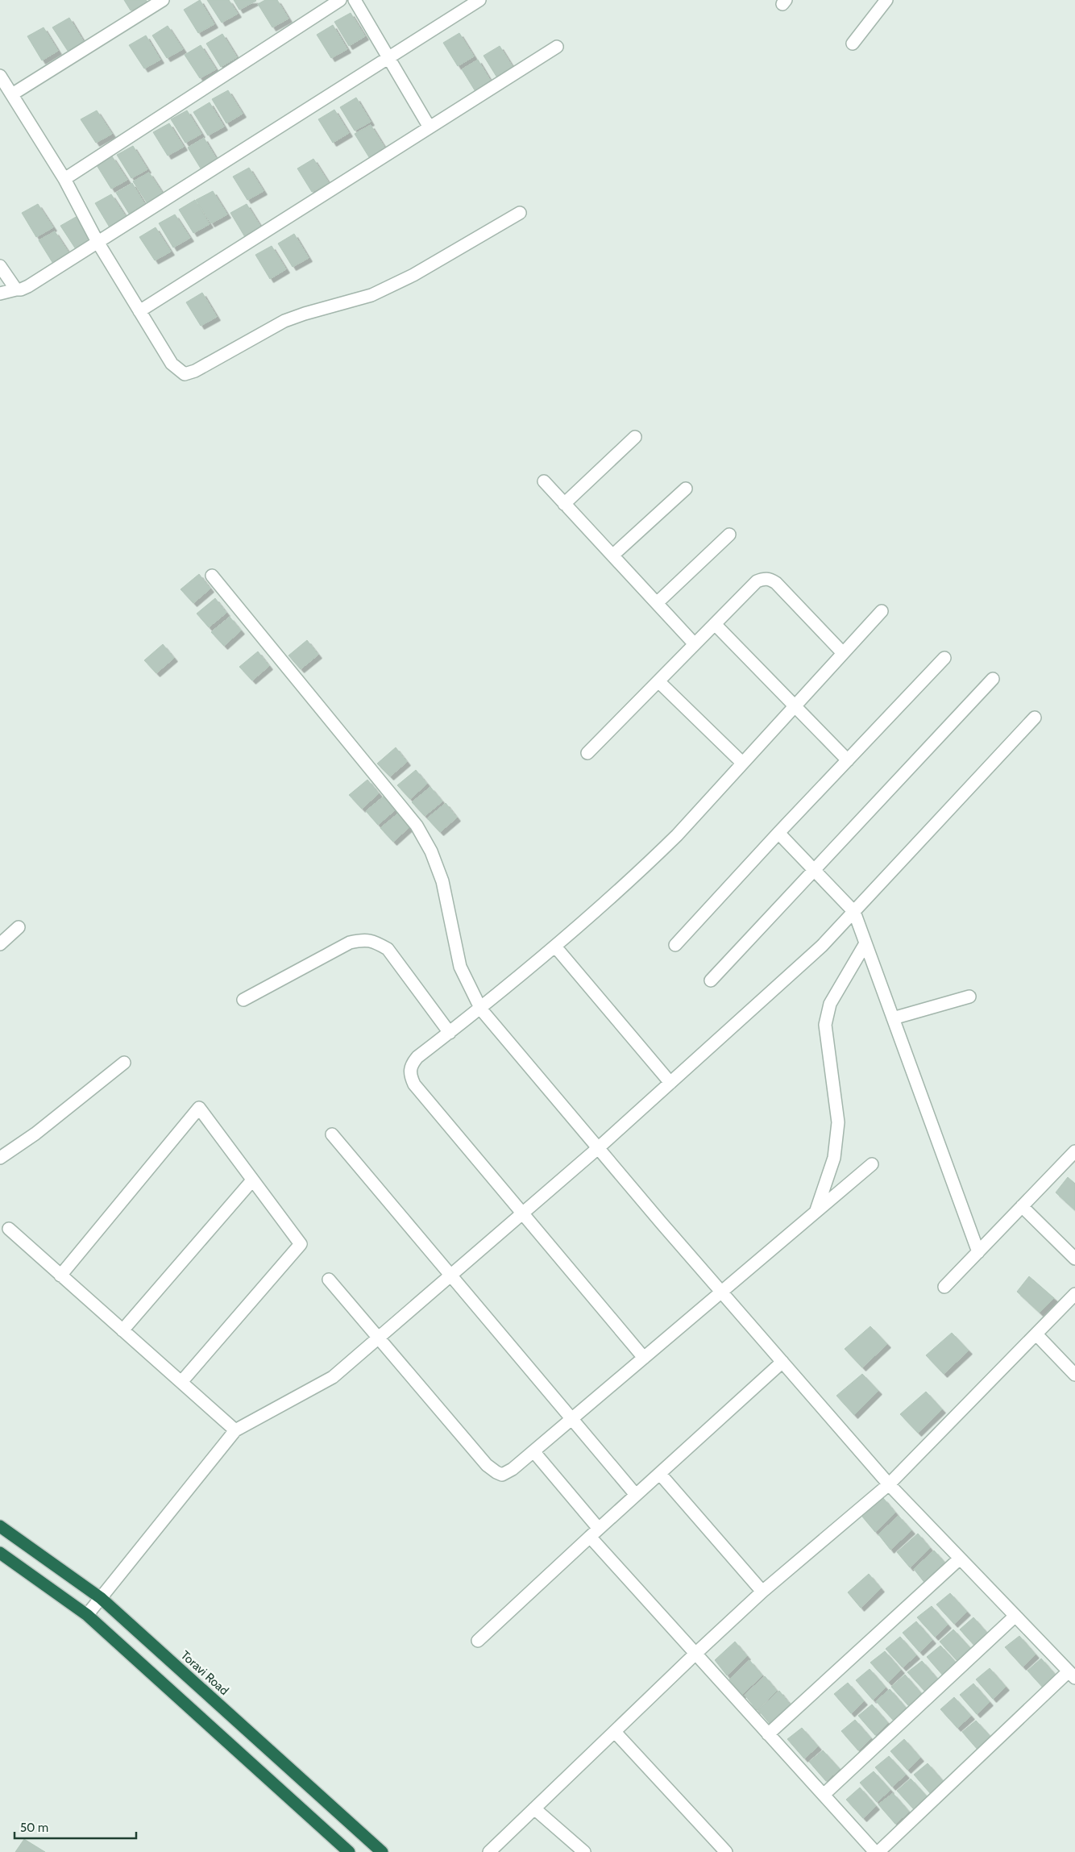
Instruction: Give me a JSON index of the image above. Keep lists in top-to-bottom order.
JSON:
{
  "streets": {
    "highway": ["Toravi Road"]
  },
  "scale_bar": "50 m"
}
